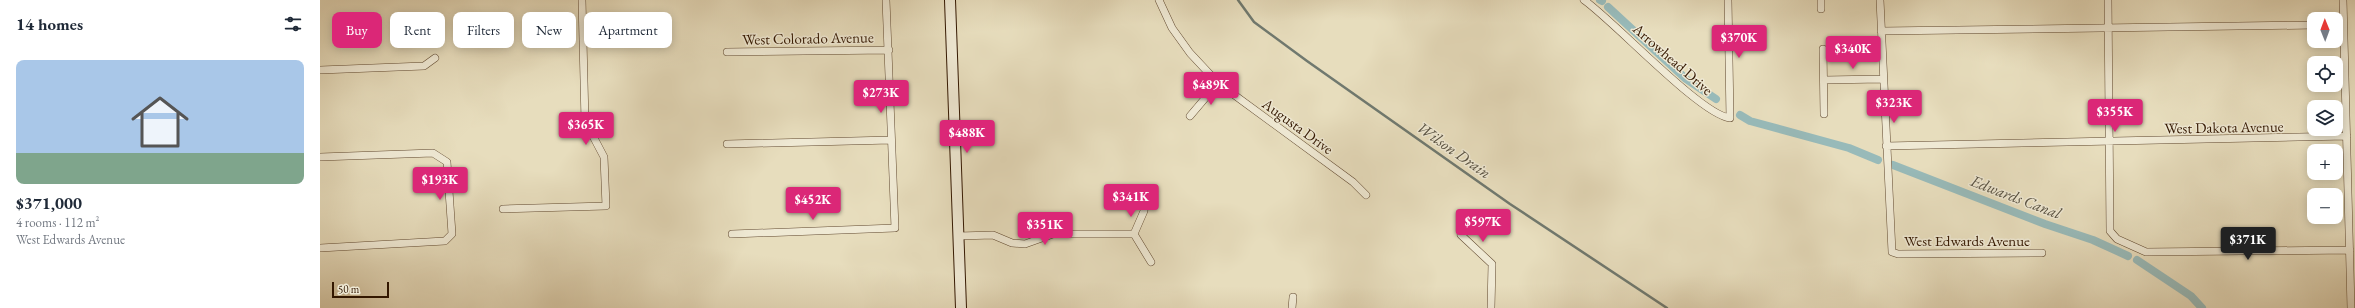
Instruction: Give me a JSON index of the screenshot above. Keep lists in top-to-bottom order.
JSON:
{
  "streets": {
    "street": [
      "West Colorado Avenue",
      "Arrowhead Drive",
      "Augusta Drive",
      "West Dakota Avenue",
      "West Edwards Avenue"
    ]
  },
  "crossings": [
    ["West Dakota Avenue", "West Edwards Avenue"]
  ],
  "water": ["Wilson Drain", "Edwards Canal"],
  "scale_bar": "50 m",
  "north": "top",
  "page": {
    "heading": "14 homes",
    "map_buttons": ["+", "−"],
    "chip": [
      "Buy",
      "Rent",
      "Filters",
      "New",
      "Apartment"
    ],
    "price": [
      "$370K",
      "$340K",
      "$489K",
      "$273K",
      "$323K",
      "$355K",
      "$365K",
      "$488K",
      "$193K",
      "$341K",
      "$452K",
      "$597K",
      "$351K",
      "$371K"
    ],
    "list": [
      {
        "name": "$371,000",
        "note": "4 rooms · 112 m² · West Edwards Avenue"
      }
    ],
    "scale": "50 m"
  }
}
